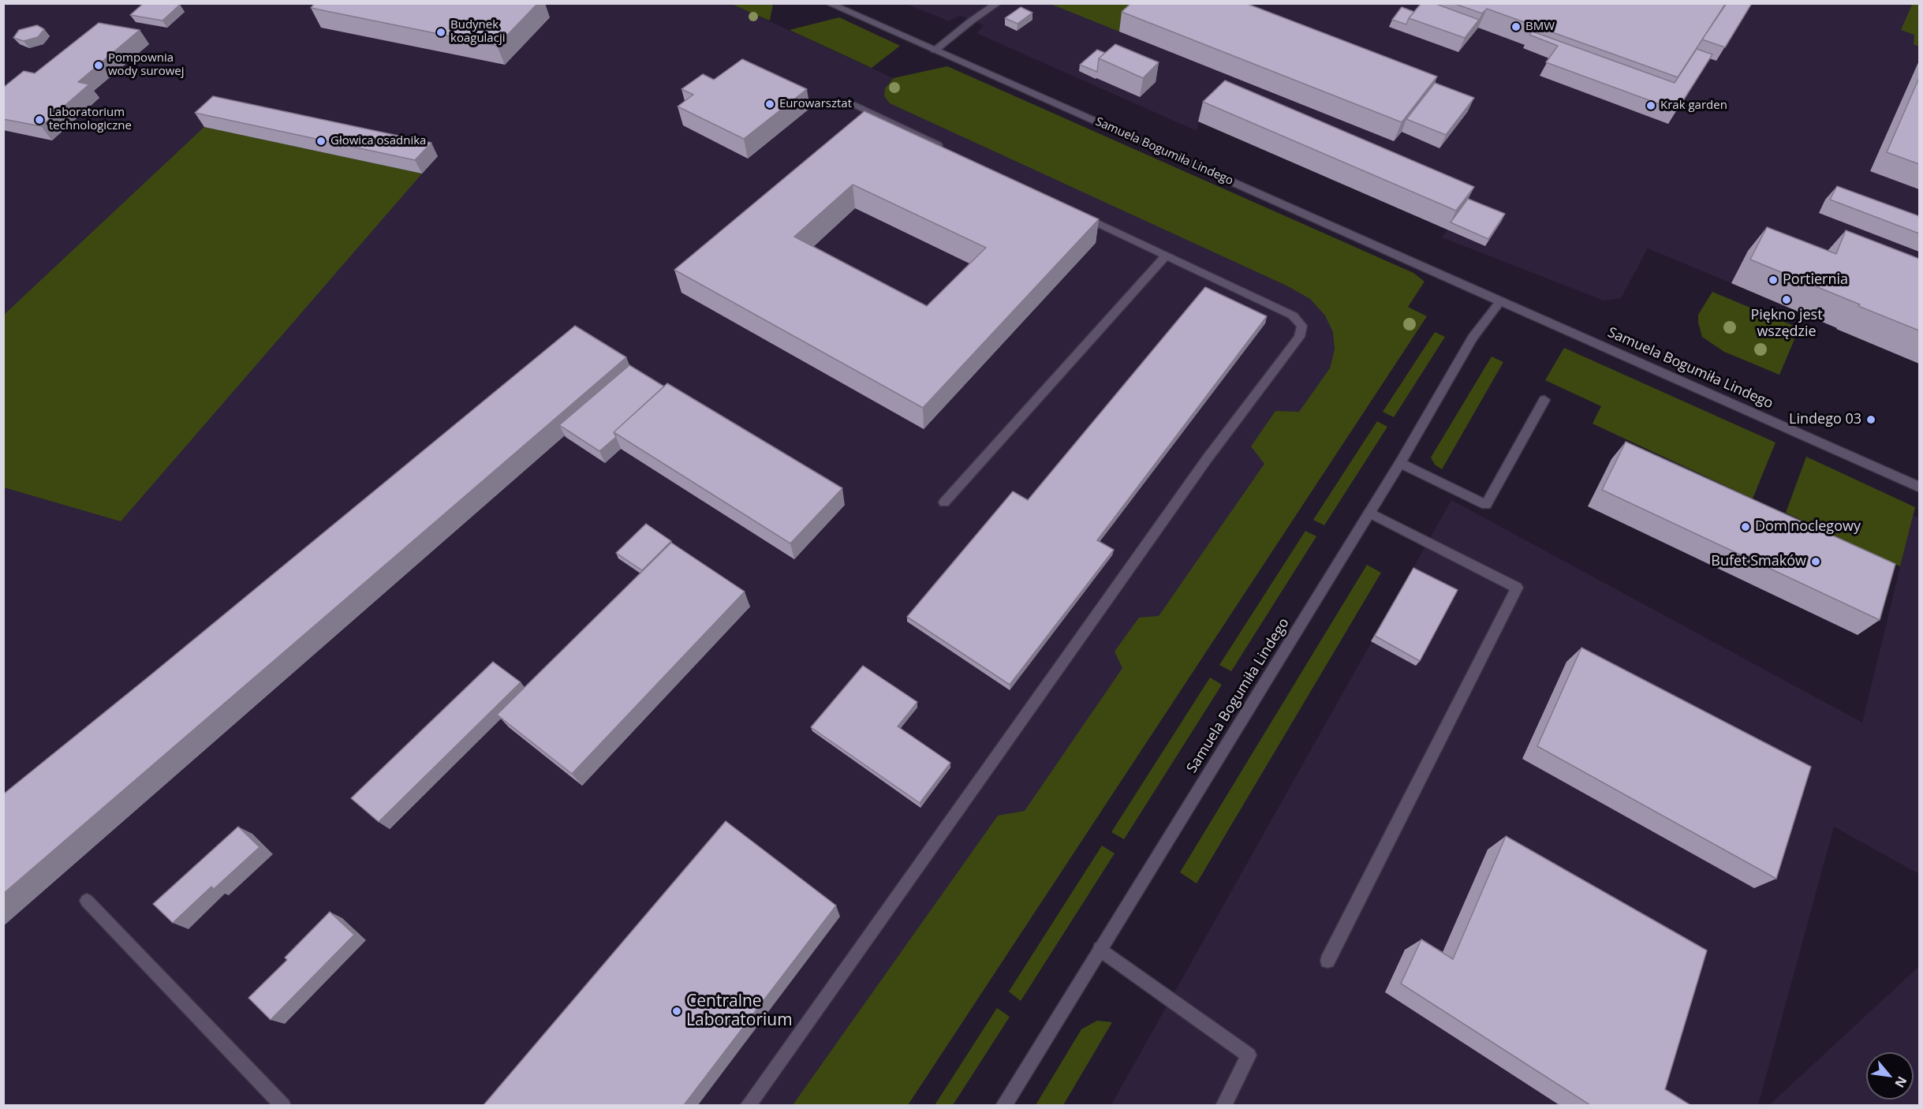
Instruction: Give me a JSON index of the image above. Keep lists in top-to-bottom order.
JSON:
{
  "streets": {
    "street": ["Samuela Bogumiła Lindego"]
  },
  "places": [
    "BMW",
    "Budynek koagulacji",
    "Pompownia wody surowej",
    "Eurowarsztat",
    "Krak garden",
    "Laboratorium technologiczne",
    "Głowica osadnika",
    "Portiernia",
    "Piękno jest wszędzie",
    "Lindego 03",
    "Dom noclegowy",
    "Bufet Smaków",
    "Centralne Laboratorium"
  ],
  "north": "bottom right"
}
